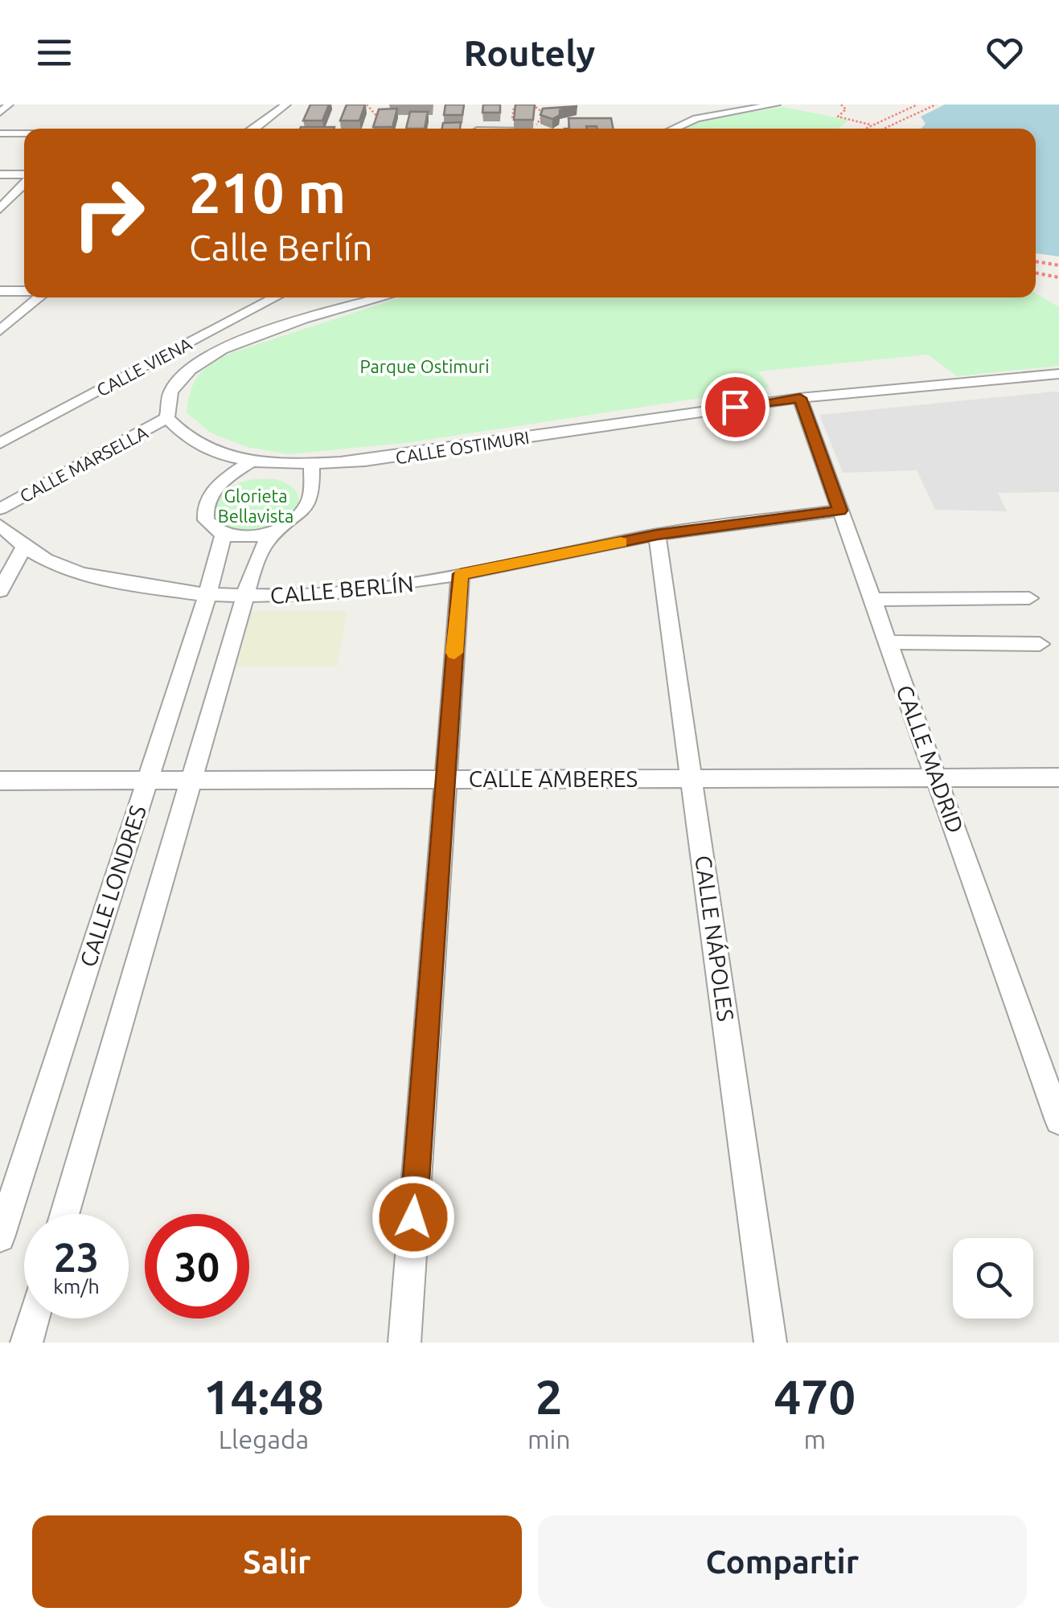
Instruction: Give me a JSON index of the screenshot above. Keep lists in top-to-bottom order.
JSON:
{
  "streets": {
    "street": [
      "CALLE VIENA",
      "CALLE OSTIMURI",
      "CALLE MARSELLA",
      "CALLE BERLÍN",
      "CALLE MADRID",
      "CALLE AMBERES",
      "CALLE LONDRES",
      "CALLE NÁPOLES"
    ]
  },
  "crossings": [
    ["CALLE OSTIMURI", "CALLE MARSELLA"],
    ["CALLE OSTIMURI", "CALLE MADRID"],
    ["CALLE OSTIMURI", "CALLE LONDRES"],
    ["CALLE BERLÍN", "CALLE MADRID"],
    ["CALLE BERLÍN", "CALLE LONDRES"],
    ["CALLE BERLÍN", "CALLE NÁPOLES"],
    ["CALLE MADRID", "CALLE AMBERES"],
    ["CALLE AMBERES", "CALLE LONDRES"],
    ["CALLE AMBERES", "CALLE NÁPOLES"]
  ],
  "parks": ["Parque Ostimuri", "Glorieta Bellavista"],
  "page": {
    "header": "Routely",
    "turn": ["210 m", "Calle Berlín"],
    "speed": "23 km/h",
    "limit": "30",
    "eta": [
      "14:48",
      "Llegada",
      "2",
      "min",
      "470",
      "m"
    ],
    "buttons": ["Salir", "Compartir"]
  }
}
